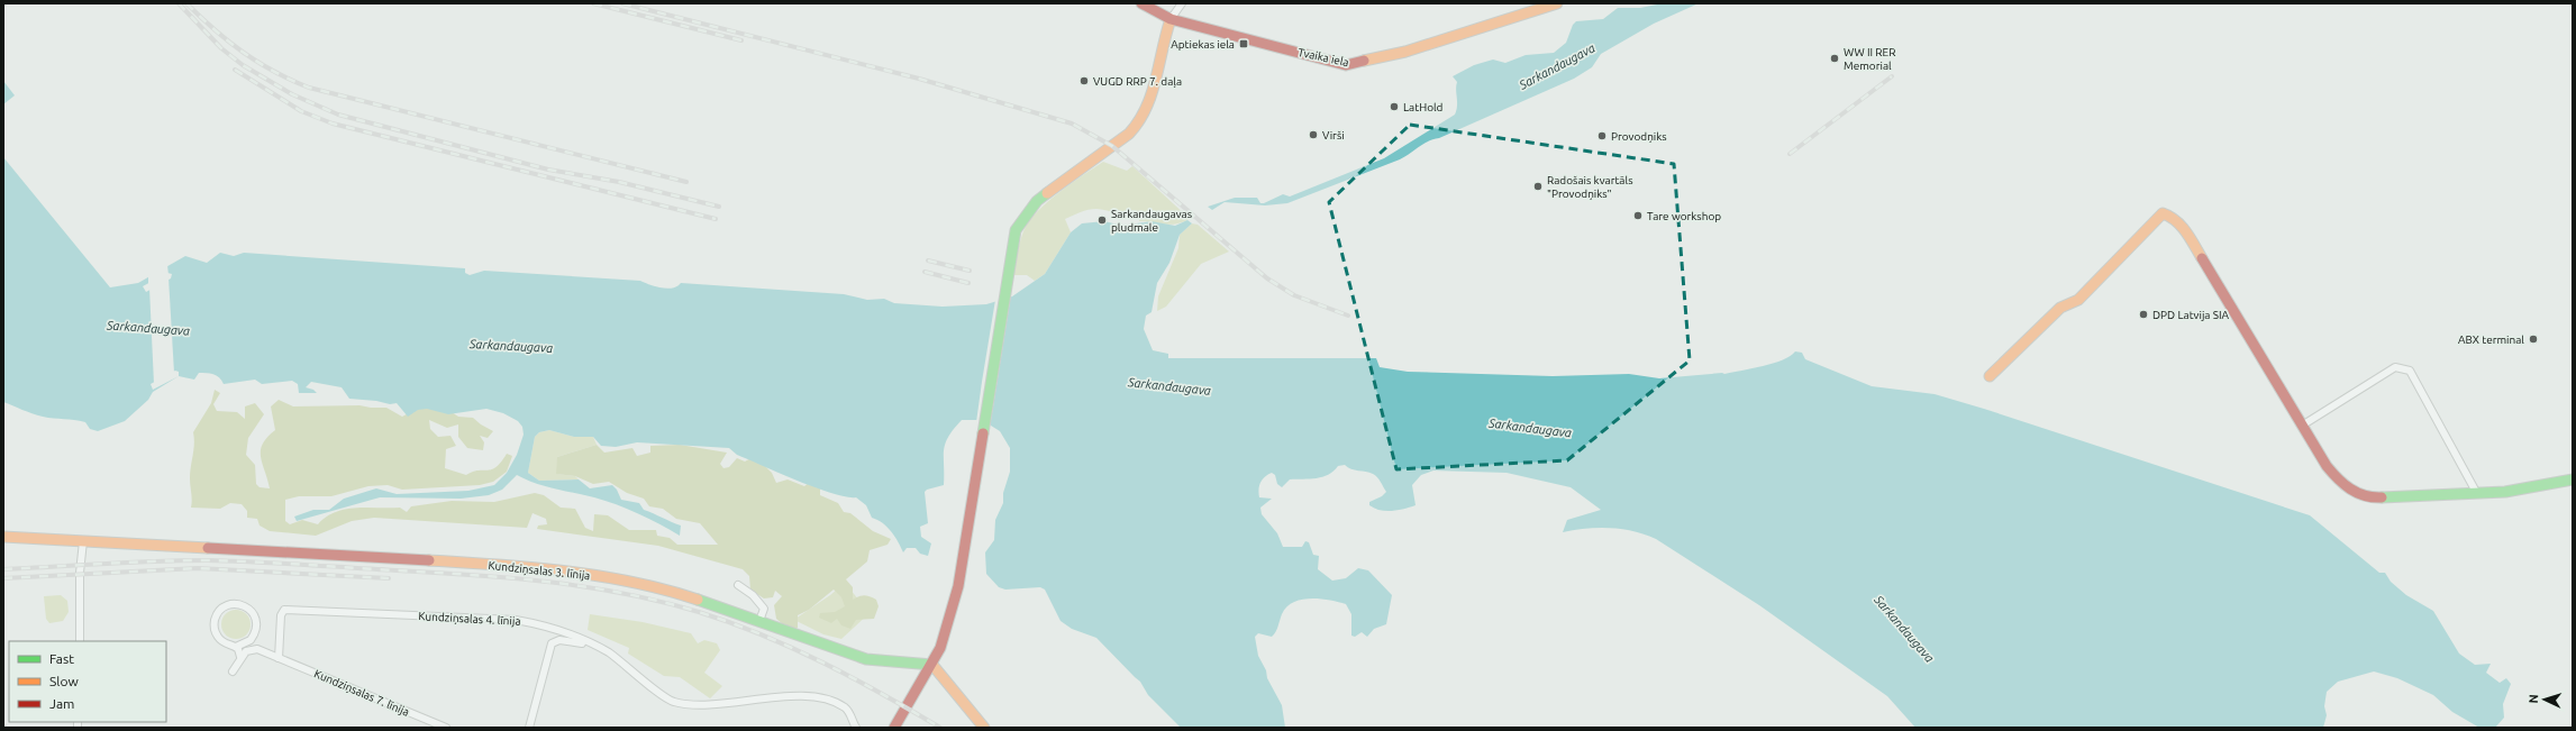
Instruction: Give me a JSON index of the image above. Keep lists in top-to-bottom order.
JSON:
{
  "streets": {
    "street": [
      "Tvaika iela",
      "Kundziņsalas 3. līnija",
      "Kundziņsalas 4. līnija",
      "Kundziņsalas 7. līnija"
    ]
  },
  "crossings": [
    ["Kundziņsalas 4. līnija", "Kundziņsalas 7. līnija"]
  ],
  "water": ["Sarkandaugava"],
  "places": {
    "transit": ["Aptiekas iela"],
    "other": [
      "WW II RER Memorial",
      "VUGD RRP 7. daļa",
      "LatHold",
      "Virši",
      "Provodņiks",
      "Radošais kvartāls \"Provodņiks\"",
      "Tare workshop",
      "Sarkandaugavas pludmale",
      "DPD Latvija SIA",
      "ABX terminal"
    ]
  },
  "legend": ["Fast", "Slow", "Jam"],
  "north": "left"
}
